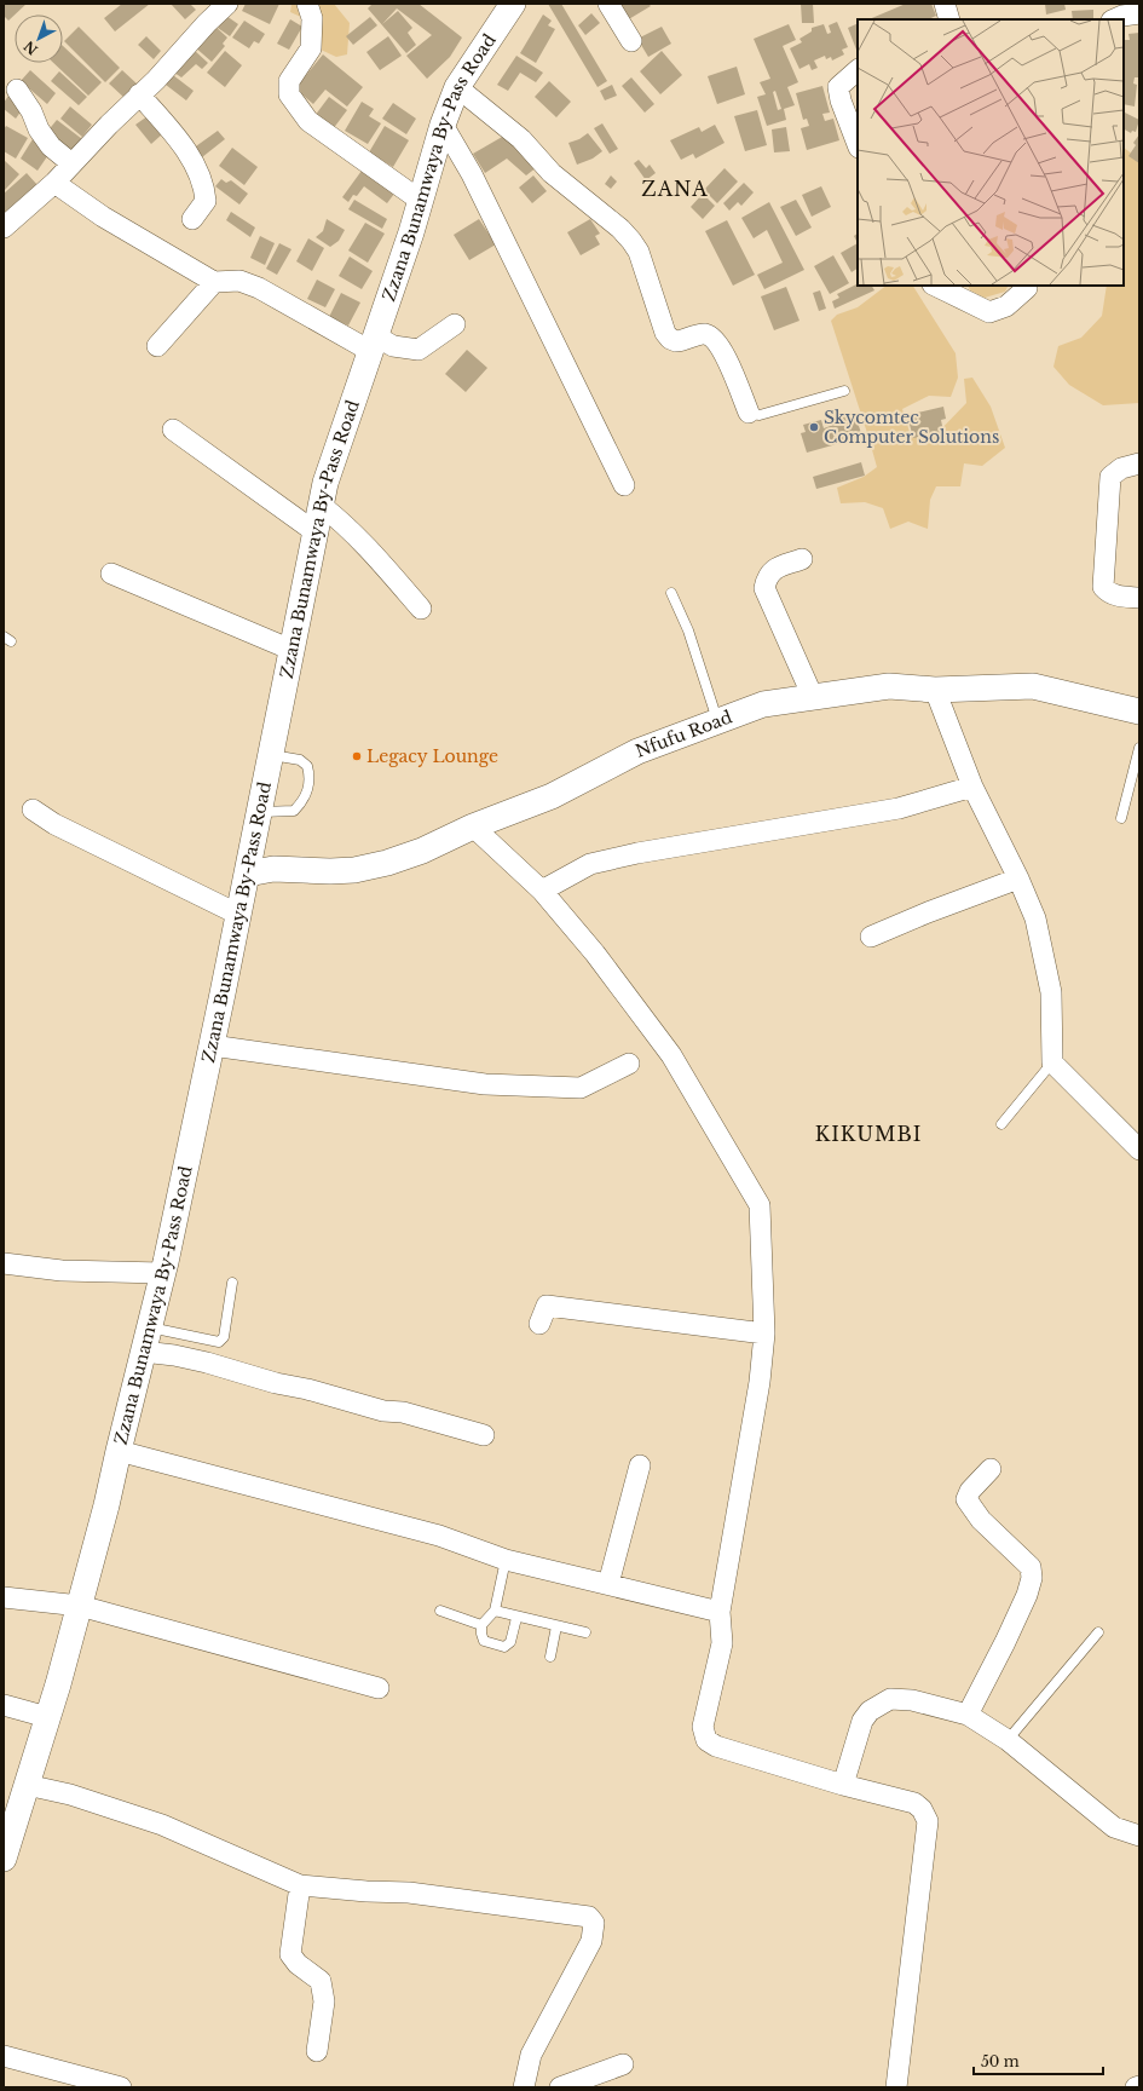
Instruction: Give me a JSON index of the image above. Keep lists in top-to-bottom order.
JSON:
{
  "streets": {
    "street": ["Zzana Bunamwaya By-Pass Road", "Nfufu Road"]
  },
  "crossings": [
    ["Zzana Bunamwaya By-Pass Road", "Nfufu Road"]
  ],
  "districts": ["ZANA", "KIKUMBI"],
  "places": ["Skycomtec Computer Solutions", "Legacy Lounge"],
  "scale_bar": "50 m",
  "north": "bottom left"
}
